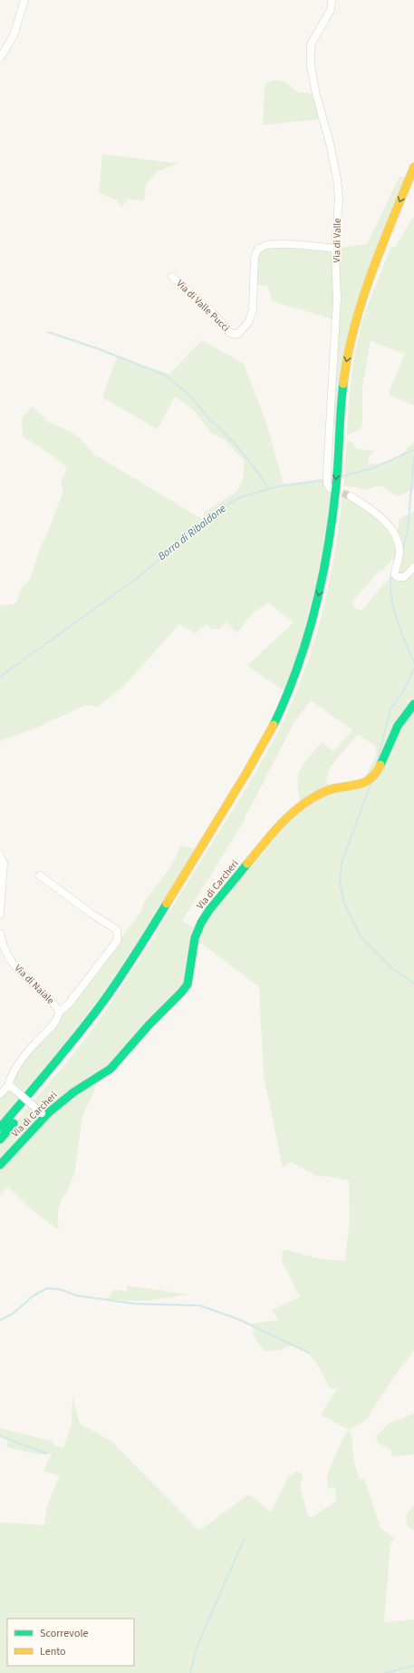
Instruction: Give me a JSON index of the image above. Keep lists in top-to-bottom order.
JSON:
{
  "streets": {
    "main road": ["Via di Carcheri"],
    "street": ["Via di Valle", "Via di Valle Pucci", "Via di Naiale"]
  },
  "crossings": [
    ["Via di Valle", "Via di Valle Pucci"]
  ],
  "water": ["Borro di Ribaldone"],
  "legend": ["Scorrevole", "Lento"]
}
